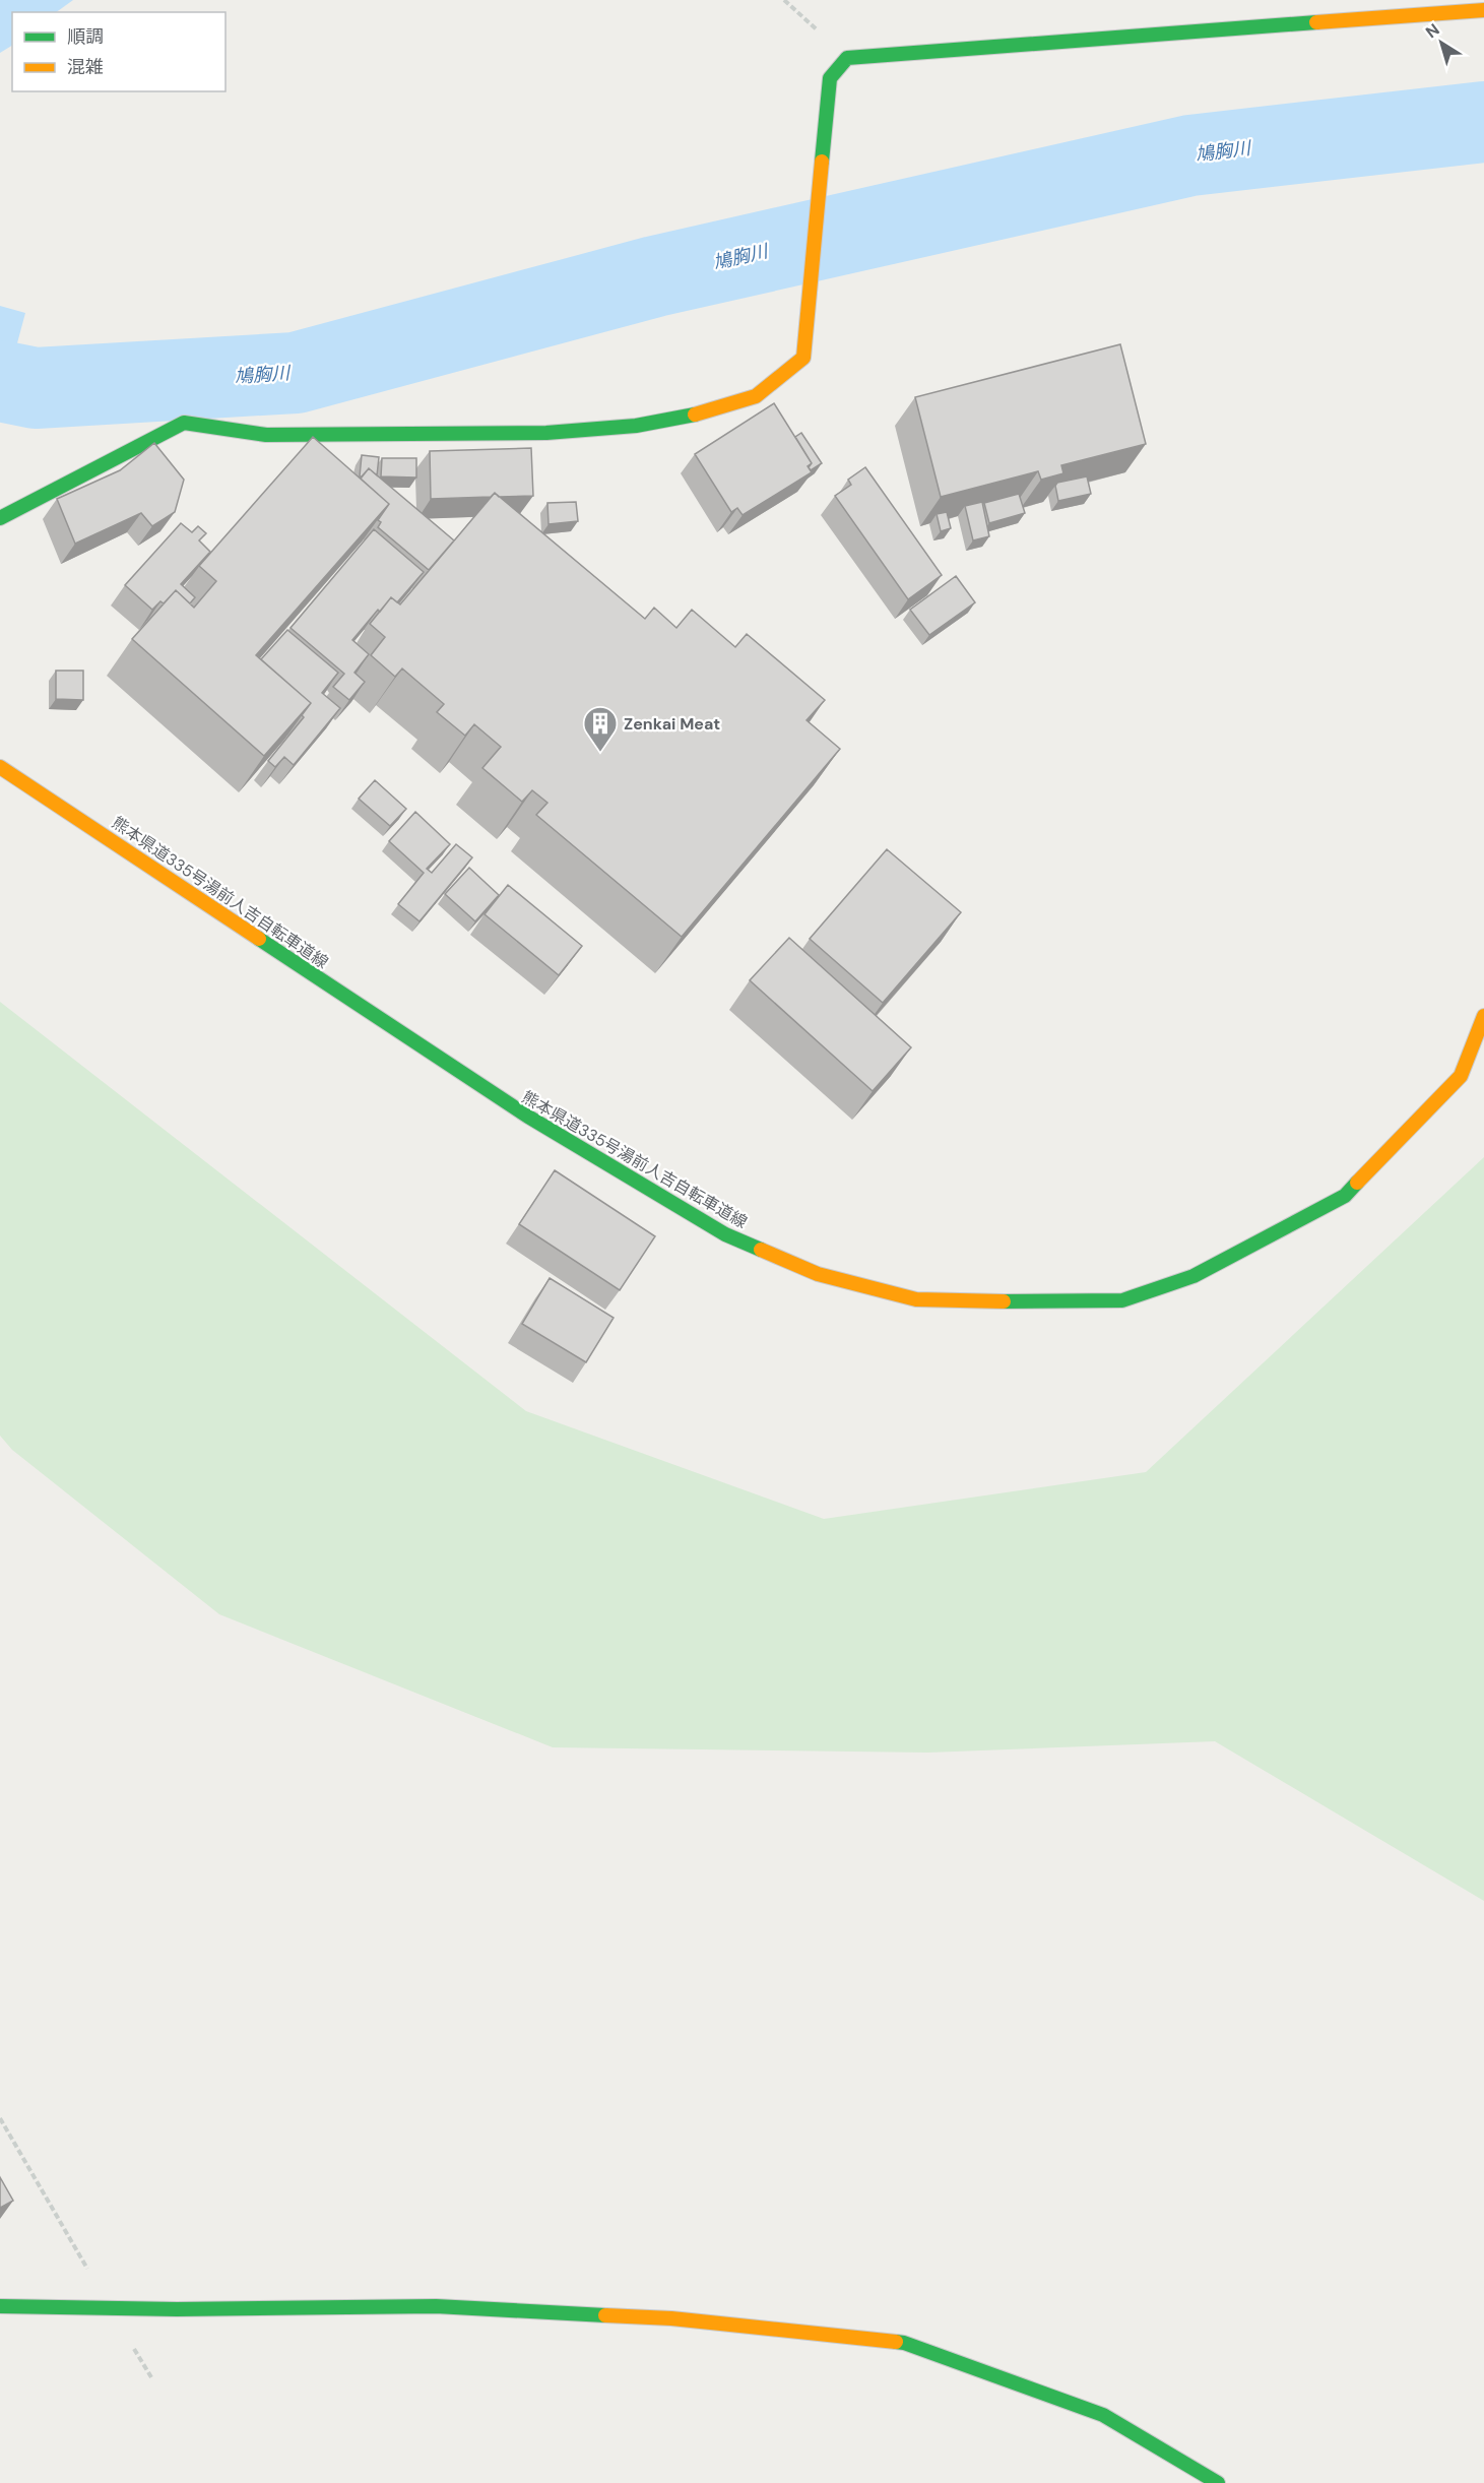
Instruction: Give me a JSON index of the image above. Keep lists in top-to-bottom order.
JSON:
{
  "streets": {
    "street": ["熊本県道335号湯前人吉自転車道線"]
  },
  "water": ["鳩胸川"],
  "places": {
    "building": ["Zenkai Meat"]
  },
  "legend": ["順調", "混雑"],
  "north": "top left"
}
